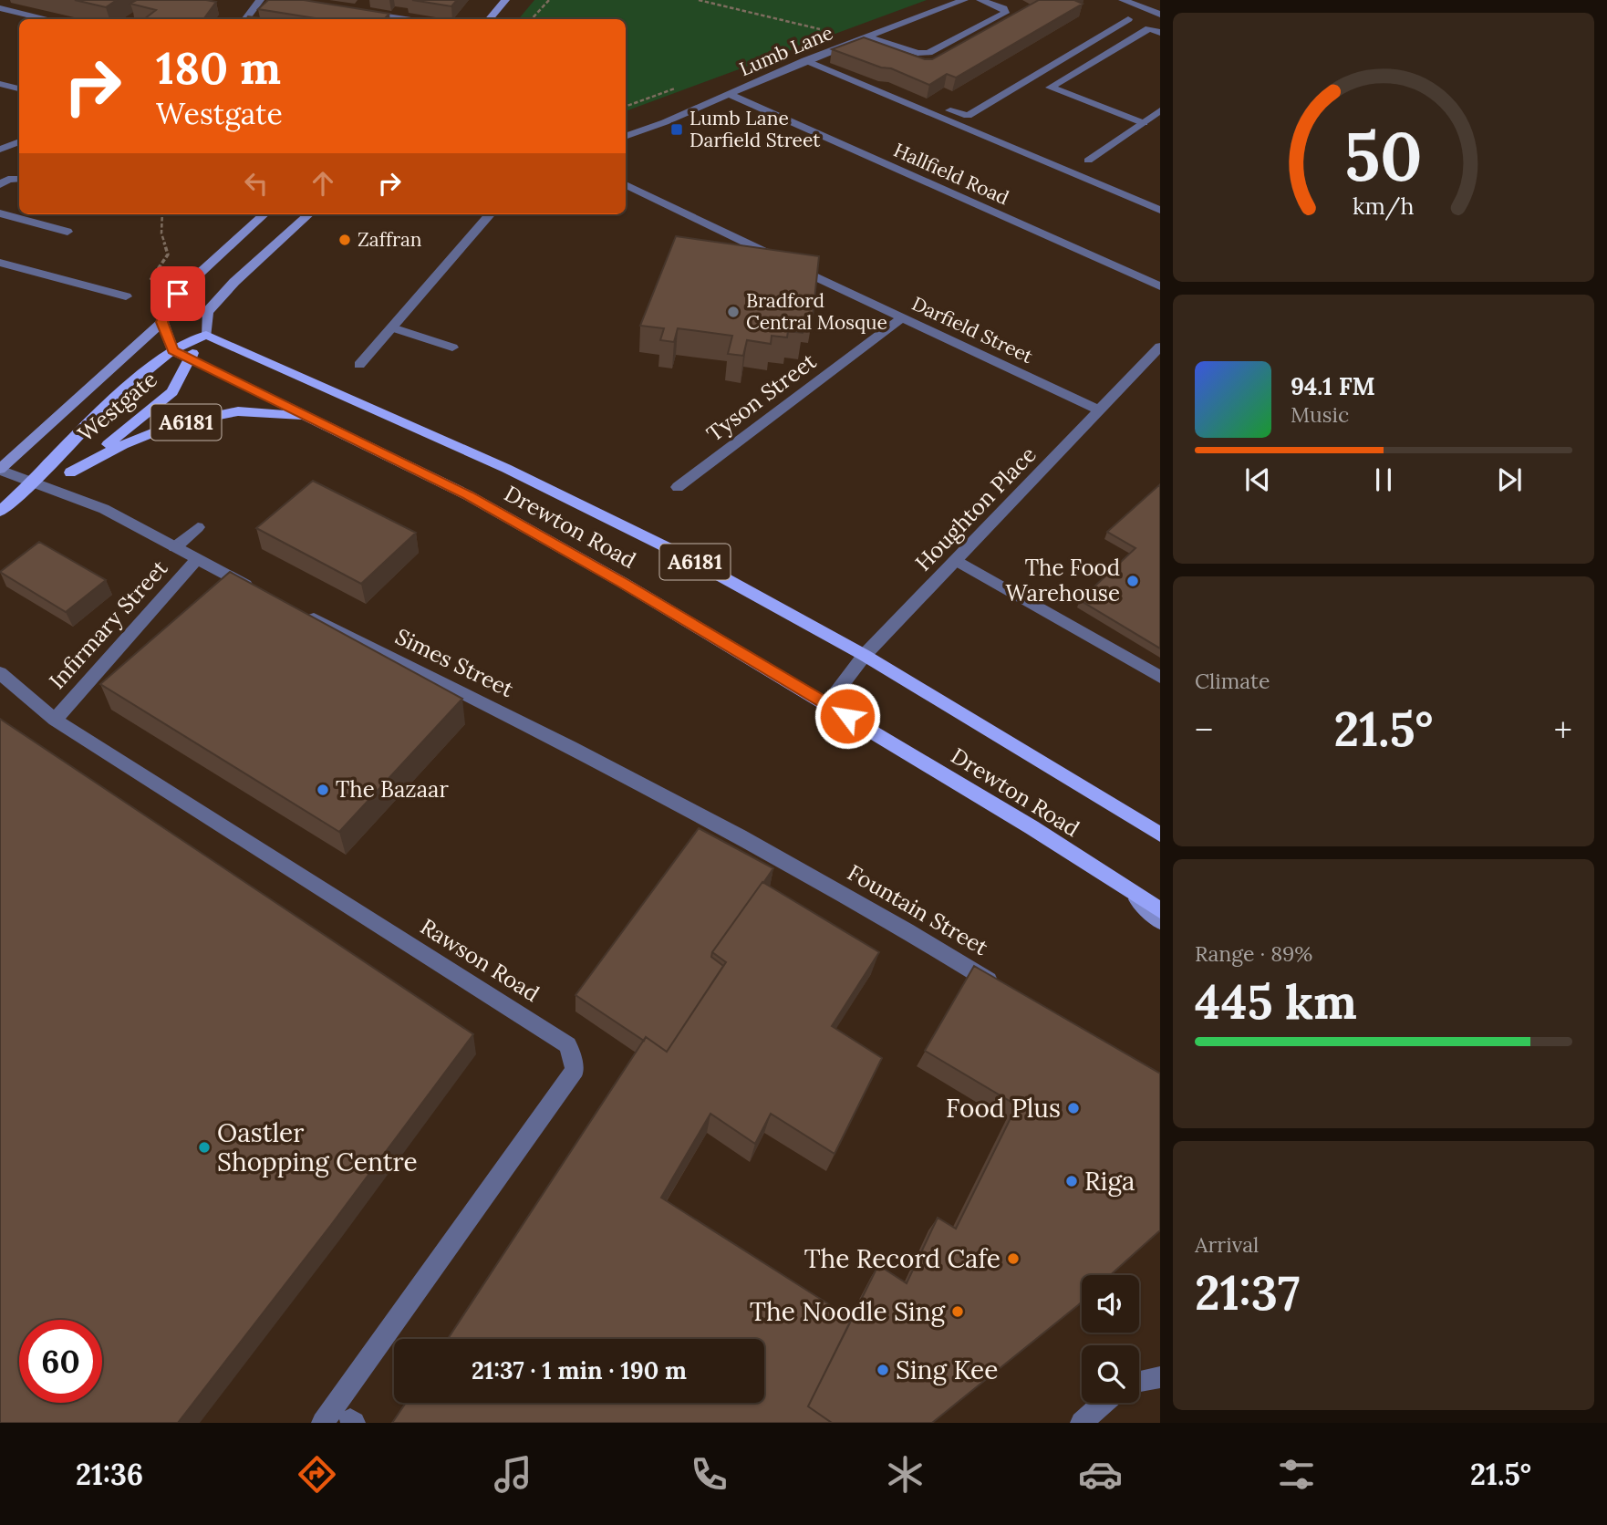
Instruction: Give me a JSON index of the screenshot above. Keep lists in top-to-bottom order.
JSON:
{
  "streets": {
    "main road": ["Westgate", "A6181", "Drewton Road"],
    "street": [
      "Lumb Lane",
      "Hallfield Road",
      "Darfield Street",
      "Tyson Street",
      "Houghton Place",
      "Infirmary Street",
      "Simes Street",
      "Fountain Street",
      "Rawson Road"
    ]
  },
  "crossings": [
    ["Lumb Lane", "Hallfield Road"],
    ["Darfield Street", "Tyson Street"],
    ["Darfield Street", "Houghton Place"],
    ["Westgate", "A6181"],
    ["Westgate", "Drewton Road"],
    ["A6181", "Drewton Road"],
    ["Houghton Place", "Drewton Road"],
    ["Infirmary Street", "Rawson Road"],
    ["Simes Street", "Fountain Street"]
  ],
  "places": {
    "transit": ["Lumb Lane Darfield Street"],
    "other": [
      "Zaffran",
      "Bradford Central Mosque",
      "The Food Warehouse",
      "The Bazaar",
      "Food Plus",
      "Oastler Shopping Centre",
      "Riga",
      "The Record Cafe",
      "The Noodle Sing",
      "Sing Kee"
    ]
  },
  "page": {
    "turn": ["180 m", "Westgate"],
    "song": ["94.1 FM", "Music"],
    "tile": [
      "Climate",
      ["Range · 89%", "445 km"],
      ["Arrival", "21:37"]
    ],
    "heat": ["−", "21.5°", "+"],
    "limit": "60",
    "trip": "21:37 · 1 min · 190 m",
    "tabs": ["21:36", "21.5°"],
    "gauge": ["50", "km/h"]
  }
}
